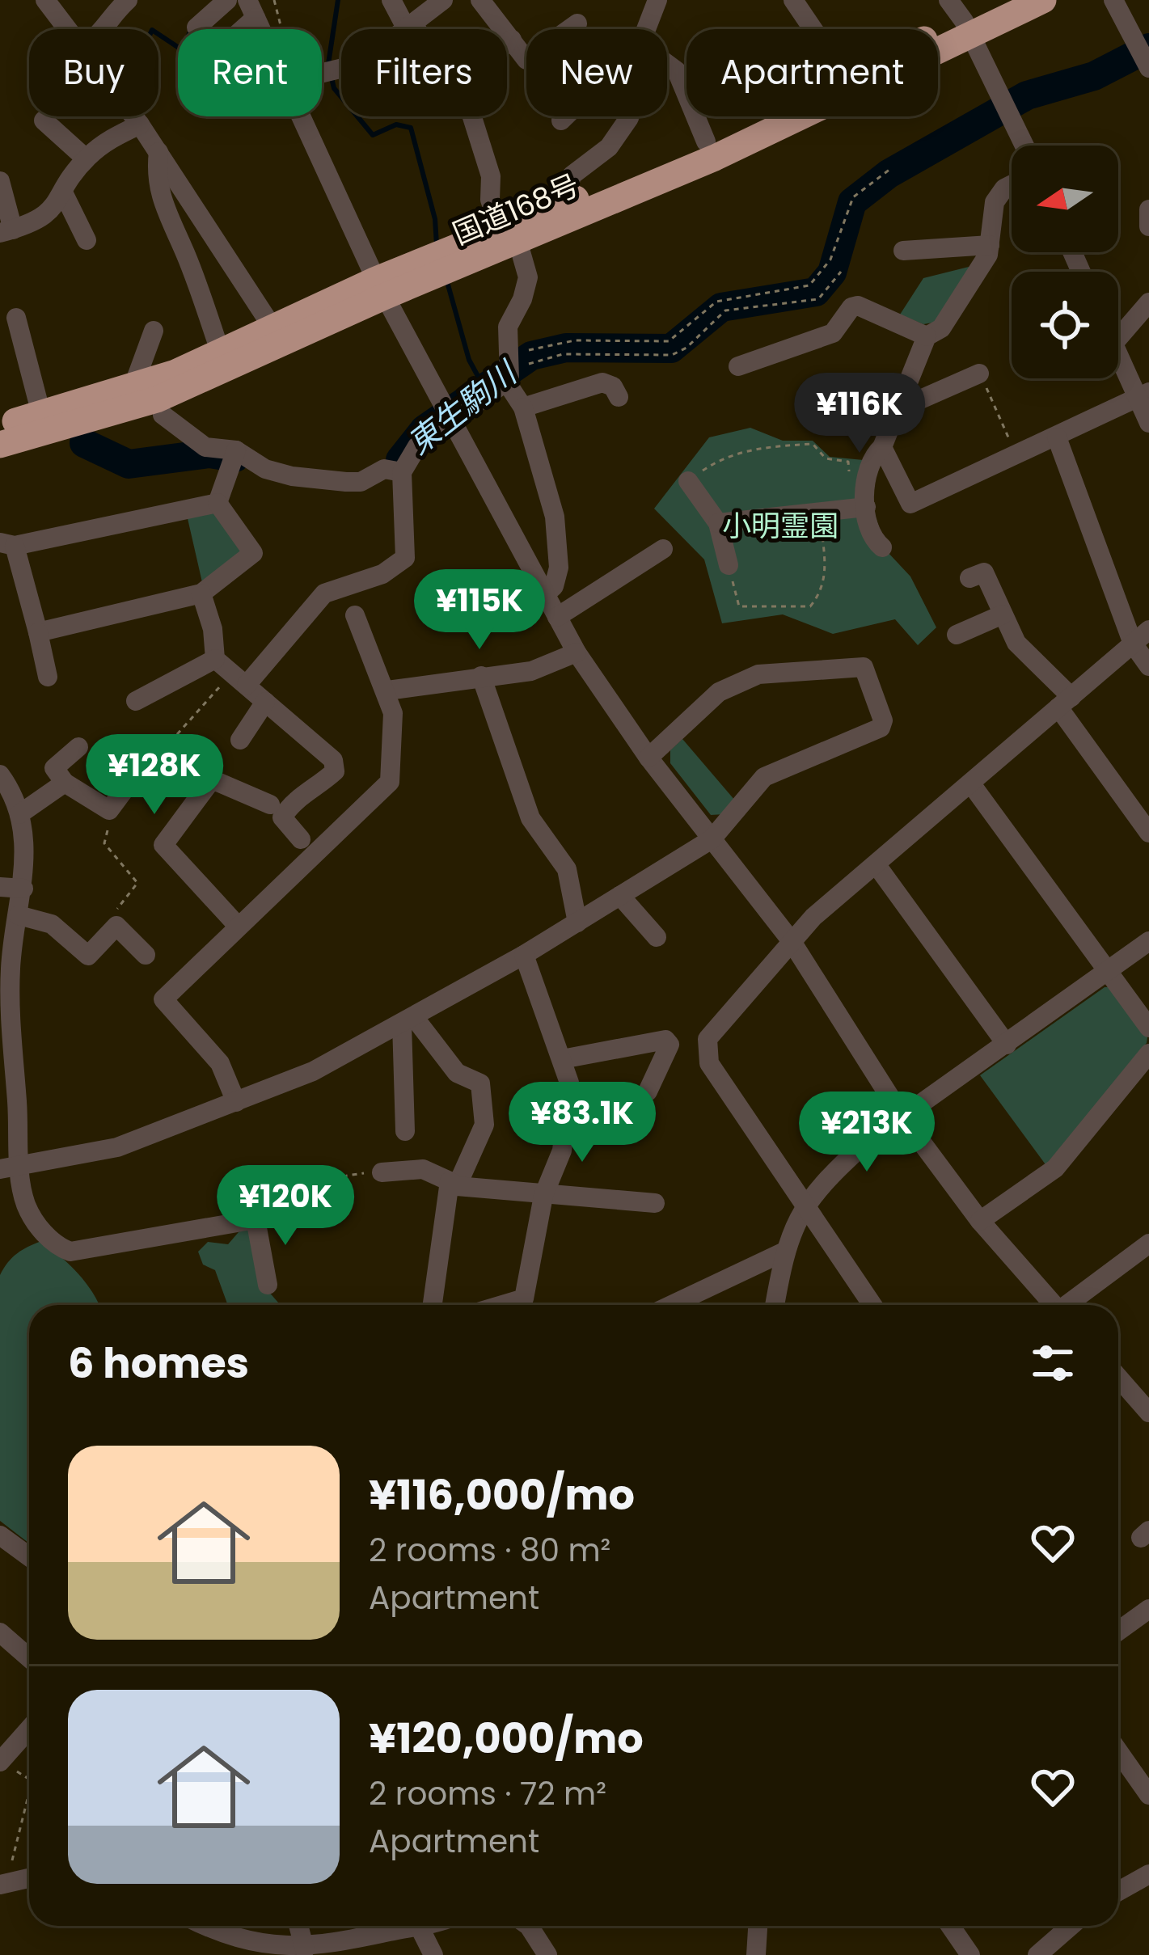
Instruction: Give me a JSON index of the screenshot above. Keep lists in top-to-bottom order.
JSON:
{
  "streets": {
    "highway": ["国道168号"]
  },
  "water": ["東生駒川"],
  "parks": ["小明霊園"],
  "north": "left",
  "page": {
    "chip": [
      "Buy",
      "Rent",
      "Filters",
      "New",
      "Apartment"
    ],
    "price": [
      "¥116K",
      "¥115K",
      "¥128K",
      "¥83.1K",
      "¥213K",
      "¥120K"
    ],
    "heading": "6 homes",
    "list": [
      {
        "name": "¥116,000/mo",
        "note": "2 rooms · 80 m² · Apartment"
      },
      {
        "name": "¥120,000/mo",
        "note": "2 rooms · 72 m² · Apartment"
      }
    ]
  }
}
